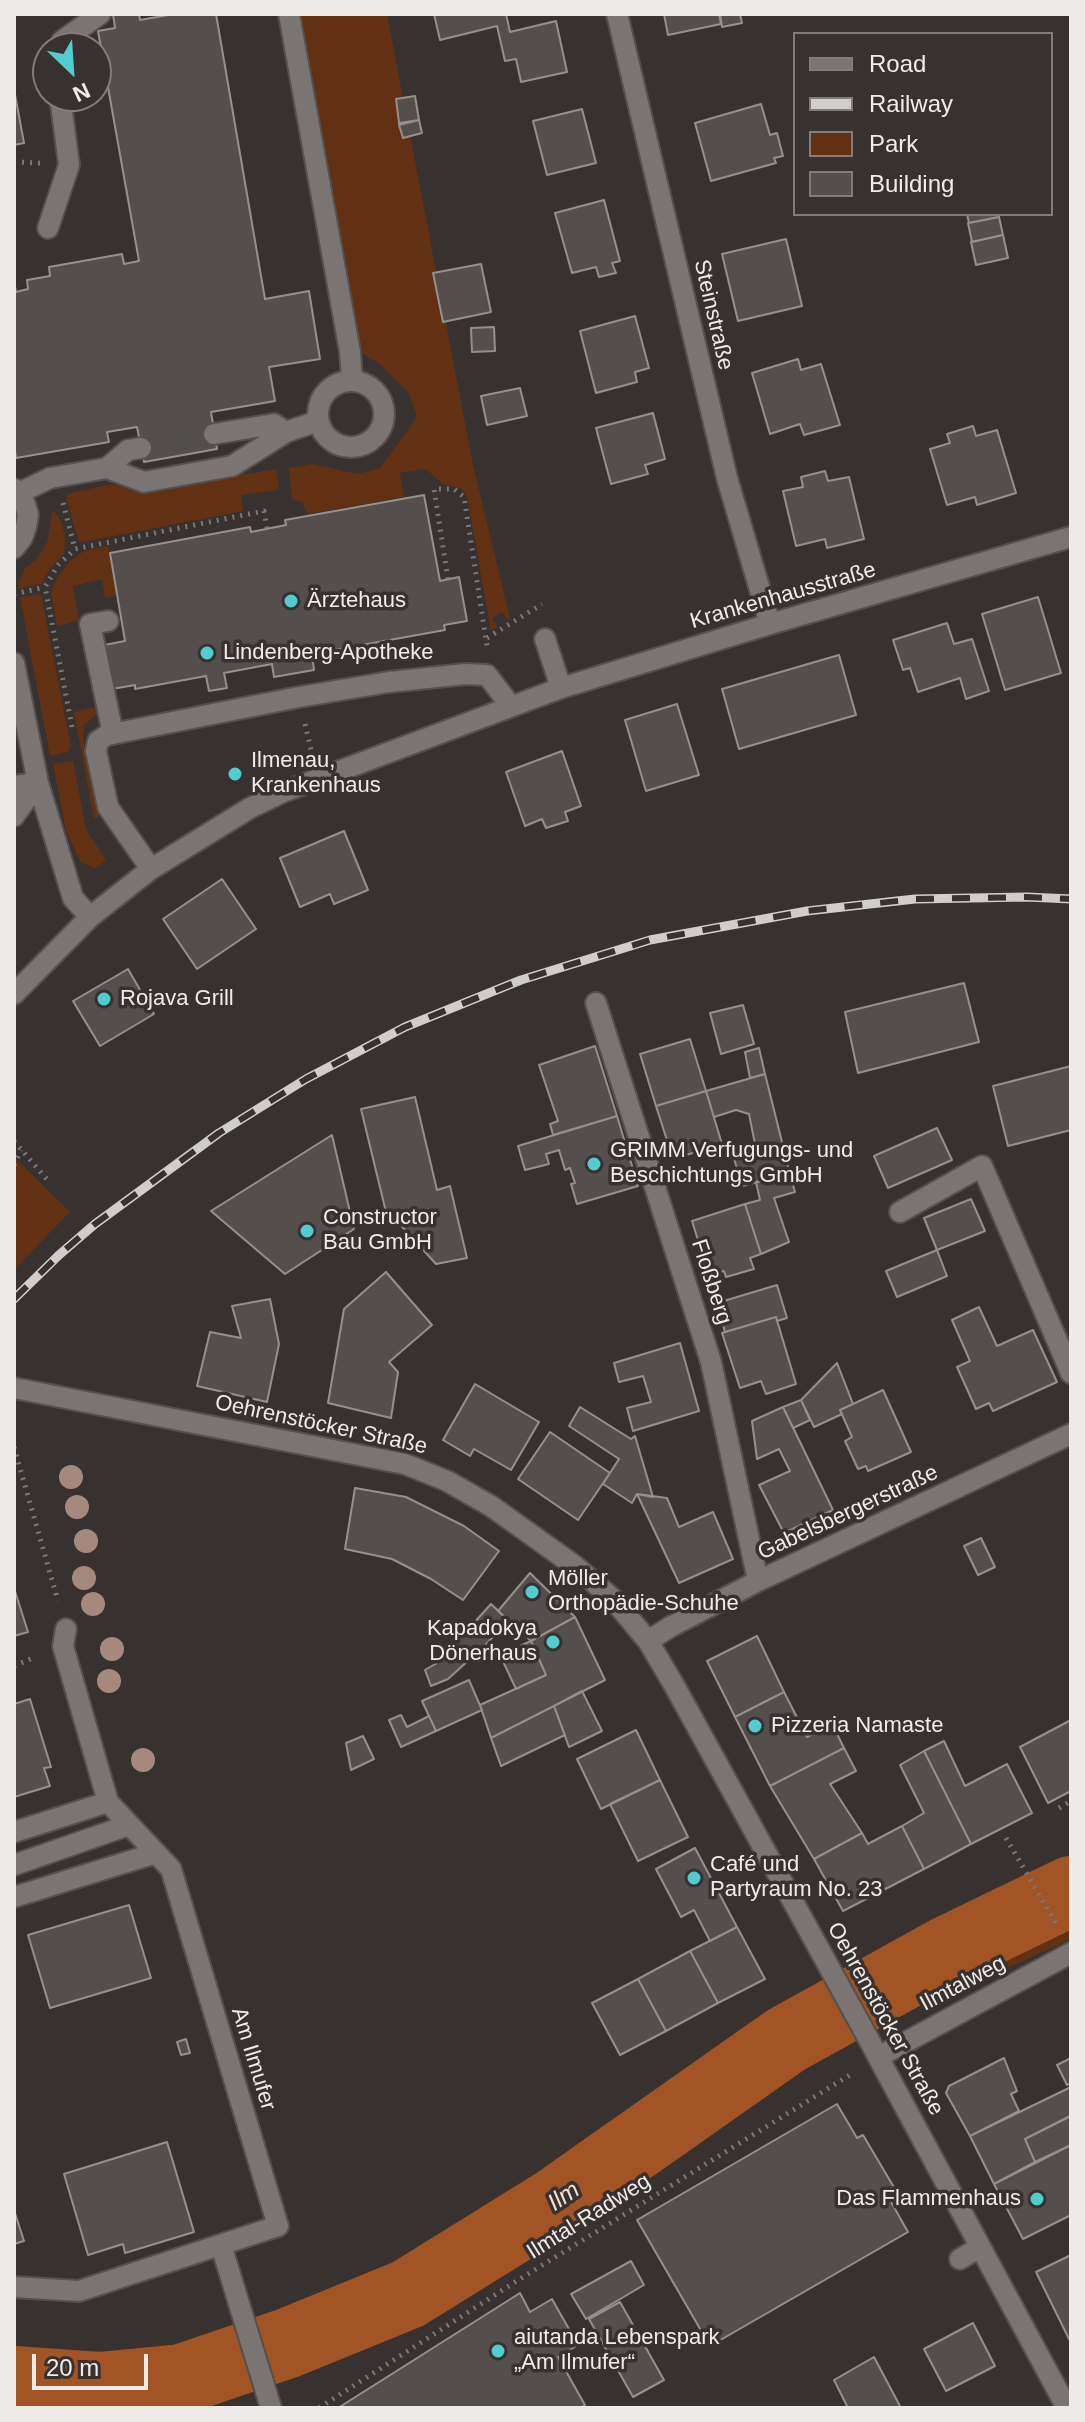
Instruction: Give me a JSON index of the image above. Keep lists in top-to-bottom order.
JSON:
{
  "streets": {
    "street": [
      "Steinstraße",
      "Krankenhausstraße",
      "Floßberg",
      "Oehrenstöcker Straße",
      "Gabelsbergerstraße",
      "Ilmtalweg",
      "Am Ilmufer"
    ],
    "path": ["Ilmtal-Radweg"]
  },
  "crossings": [
    ["Steinstraße", "Krankenhausstraße"],
    ["Floßberg", "Gabelsbergerstraße"],
    ["Oehrenstöcker Straße", "Gabelsbergerstraße"],
    ["Oehrenstöcker Straße", "Ilmtalweg"],
    ["Oehrenstöcker Straße", "Ilmtal-Radweg"],
    ["Ilmtalweg", "Ilmtal-Radweg"]
  ],
  "water": ["Ilm"],
  "places": [
    "Ärztehaus",
    "Lindenberg-Apotheke",
    "Ilmenau, Krankenhaus",
    "Rojava Grill",
    "GRIMM Verfugungs- und Beschichtungs GmbH",
    "Constructor Bau GmbH",
    "Möller Orthopädie-Schuhe",
    "Kapadokya Dönerhaus",
    "Pizzeria Namaste",
    "Café und Partyraum No. 23",
    "Das Flammenhaus",
    "aiutanda Lebenspark „Am Ilmufer“"
  ],
  "legend": [
    "Road",
    "Railway",
    "Park",
    "Building"
  ],
  "scale_bar": "20 m",
  "north": "bottom right"
}
